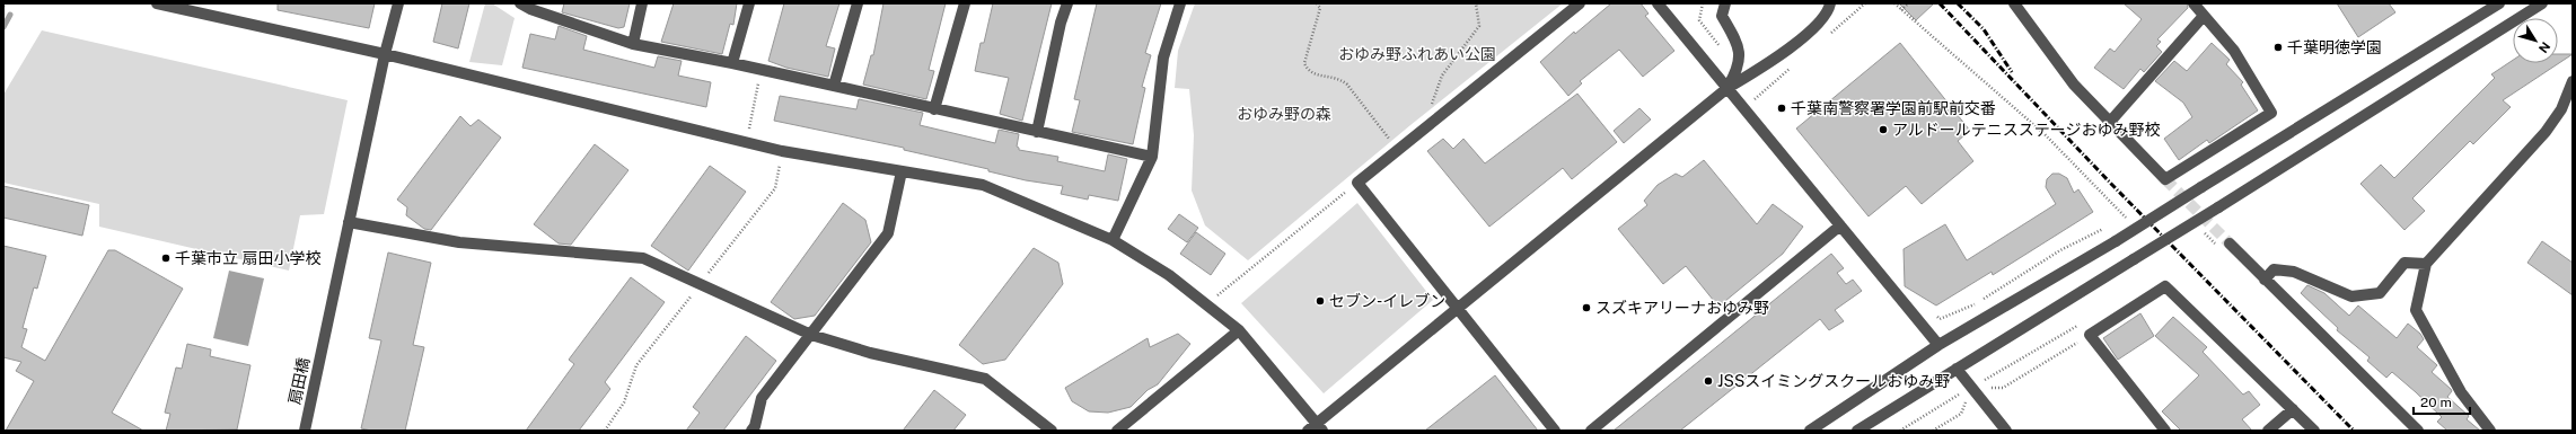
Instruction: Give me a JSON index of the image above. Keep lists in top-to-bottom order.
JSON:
{
  "streets": {
    "street": ["扇田橋"]
  },
  "parks": ["おゆみ野ふれあい公園", "おゆみ野の森"],
  "places": [
    "千葉明徳学園",
    "千葉南警察署学園前駅前交番",
    "アルドールテニスステージおゆみ野校",
    "千葉市立 扇田小学校",
    "セブン-イレブン",
    "スズキアリーナおゆみ野",
    "JSSスイミングスクールおゆみ野"
  ],
  "scale_bar": "20 m",
  "north": "bottom right"
}
